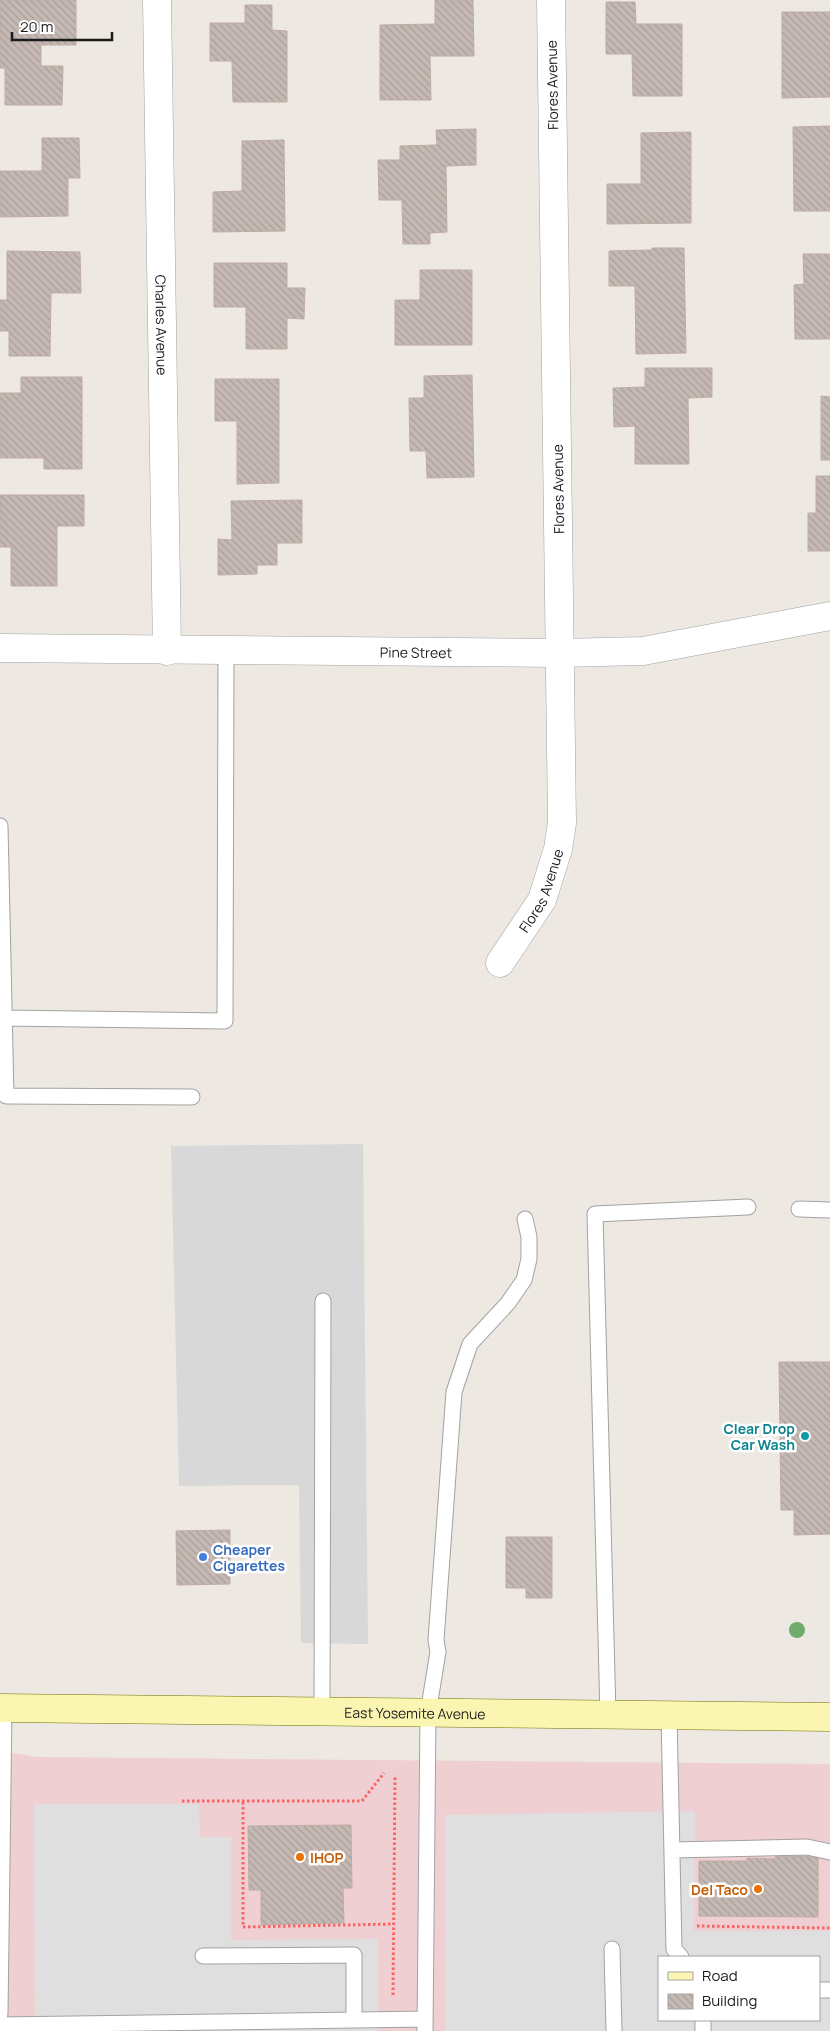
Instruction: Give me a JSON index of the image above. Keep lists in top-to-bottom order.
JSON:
{
  "streets": {
    "main road": ["East Yosemite Avenue"],
    "street": ["Flores Avenue", "Charles Avenue", "Pine Street"]
  },
  "crossings": [
    ["Flores Avenue", "Pine Street"],
    ["Charles Avenue", "Pine Street"]
  ],
  "places": [
    "Clear Drop Car Wash",
    "Cheaper Cigarettes",
    "IHOP",
    "Del Taco"
  ],
  "legend": ["Road", "Building"],
  "scale_bar": "20 m"
}
